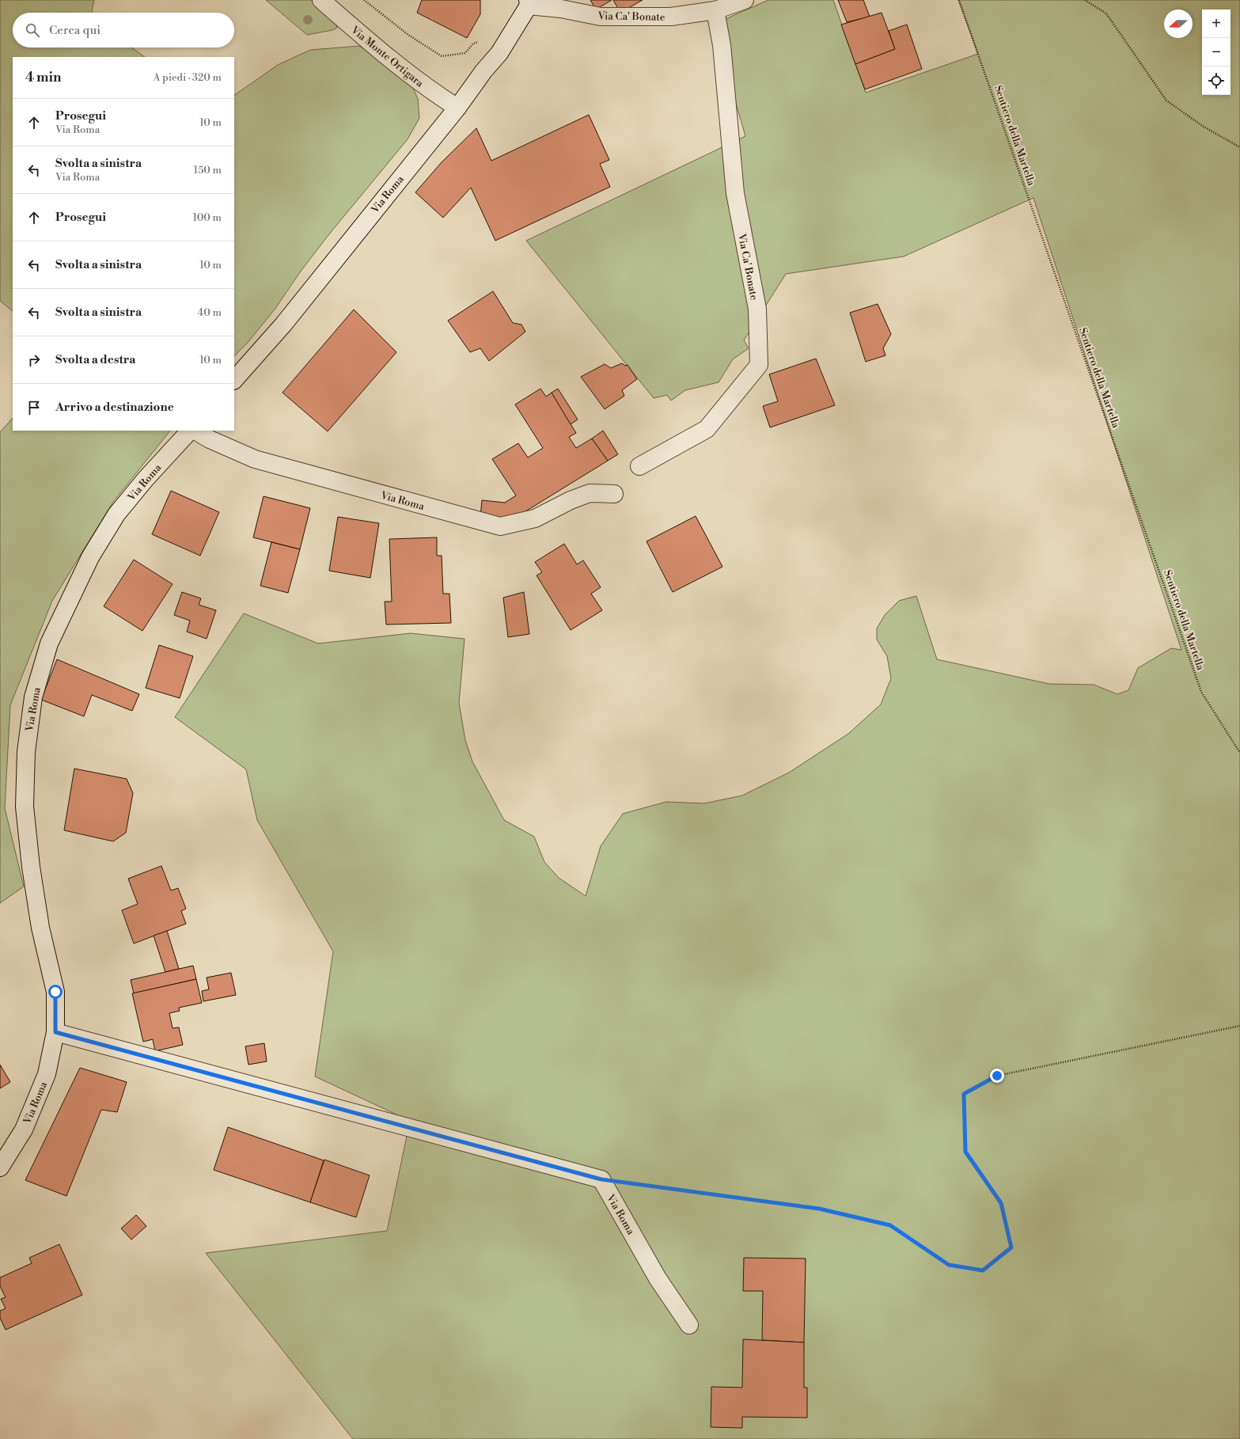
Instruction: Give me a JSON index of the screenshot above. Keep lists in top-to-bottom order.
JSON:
{
  "streets": {
    "street": ["Via Ca' Bonate", "Via Monte Ortigara", "Via Roma"],
    "path": ["Sentiero della Martella"]
  },
  "crossings": [
    ["Via Ca' Bonate", "Via Roma"],
    ["Via Monte Ortigara", "Via Roma"]
  ],
  "north": "left",
  "page": {
    "map_buttons": ["+", "−"],
    "search": "Cerca qui",
    "heading": ["4 min", "A piedi · 320 m"],
    "list": [
      ["Prosegui", "Via Roma", "10 m"],
      ["Svolta a sinistra", "Via Roma", "150 m"],
      ["Prosegui", "100 m"],
      ["Svolta a sinistra", "10 m"],
      ["Svolta a sinistra", "40 m"],
      ["Svolta a destra", "10 m"],
      "Arrivo a destinazione"
    ]
  }
}
